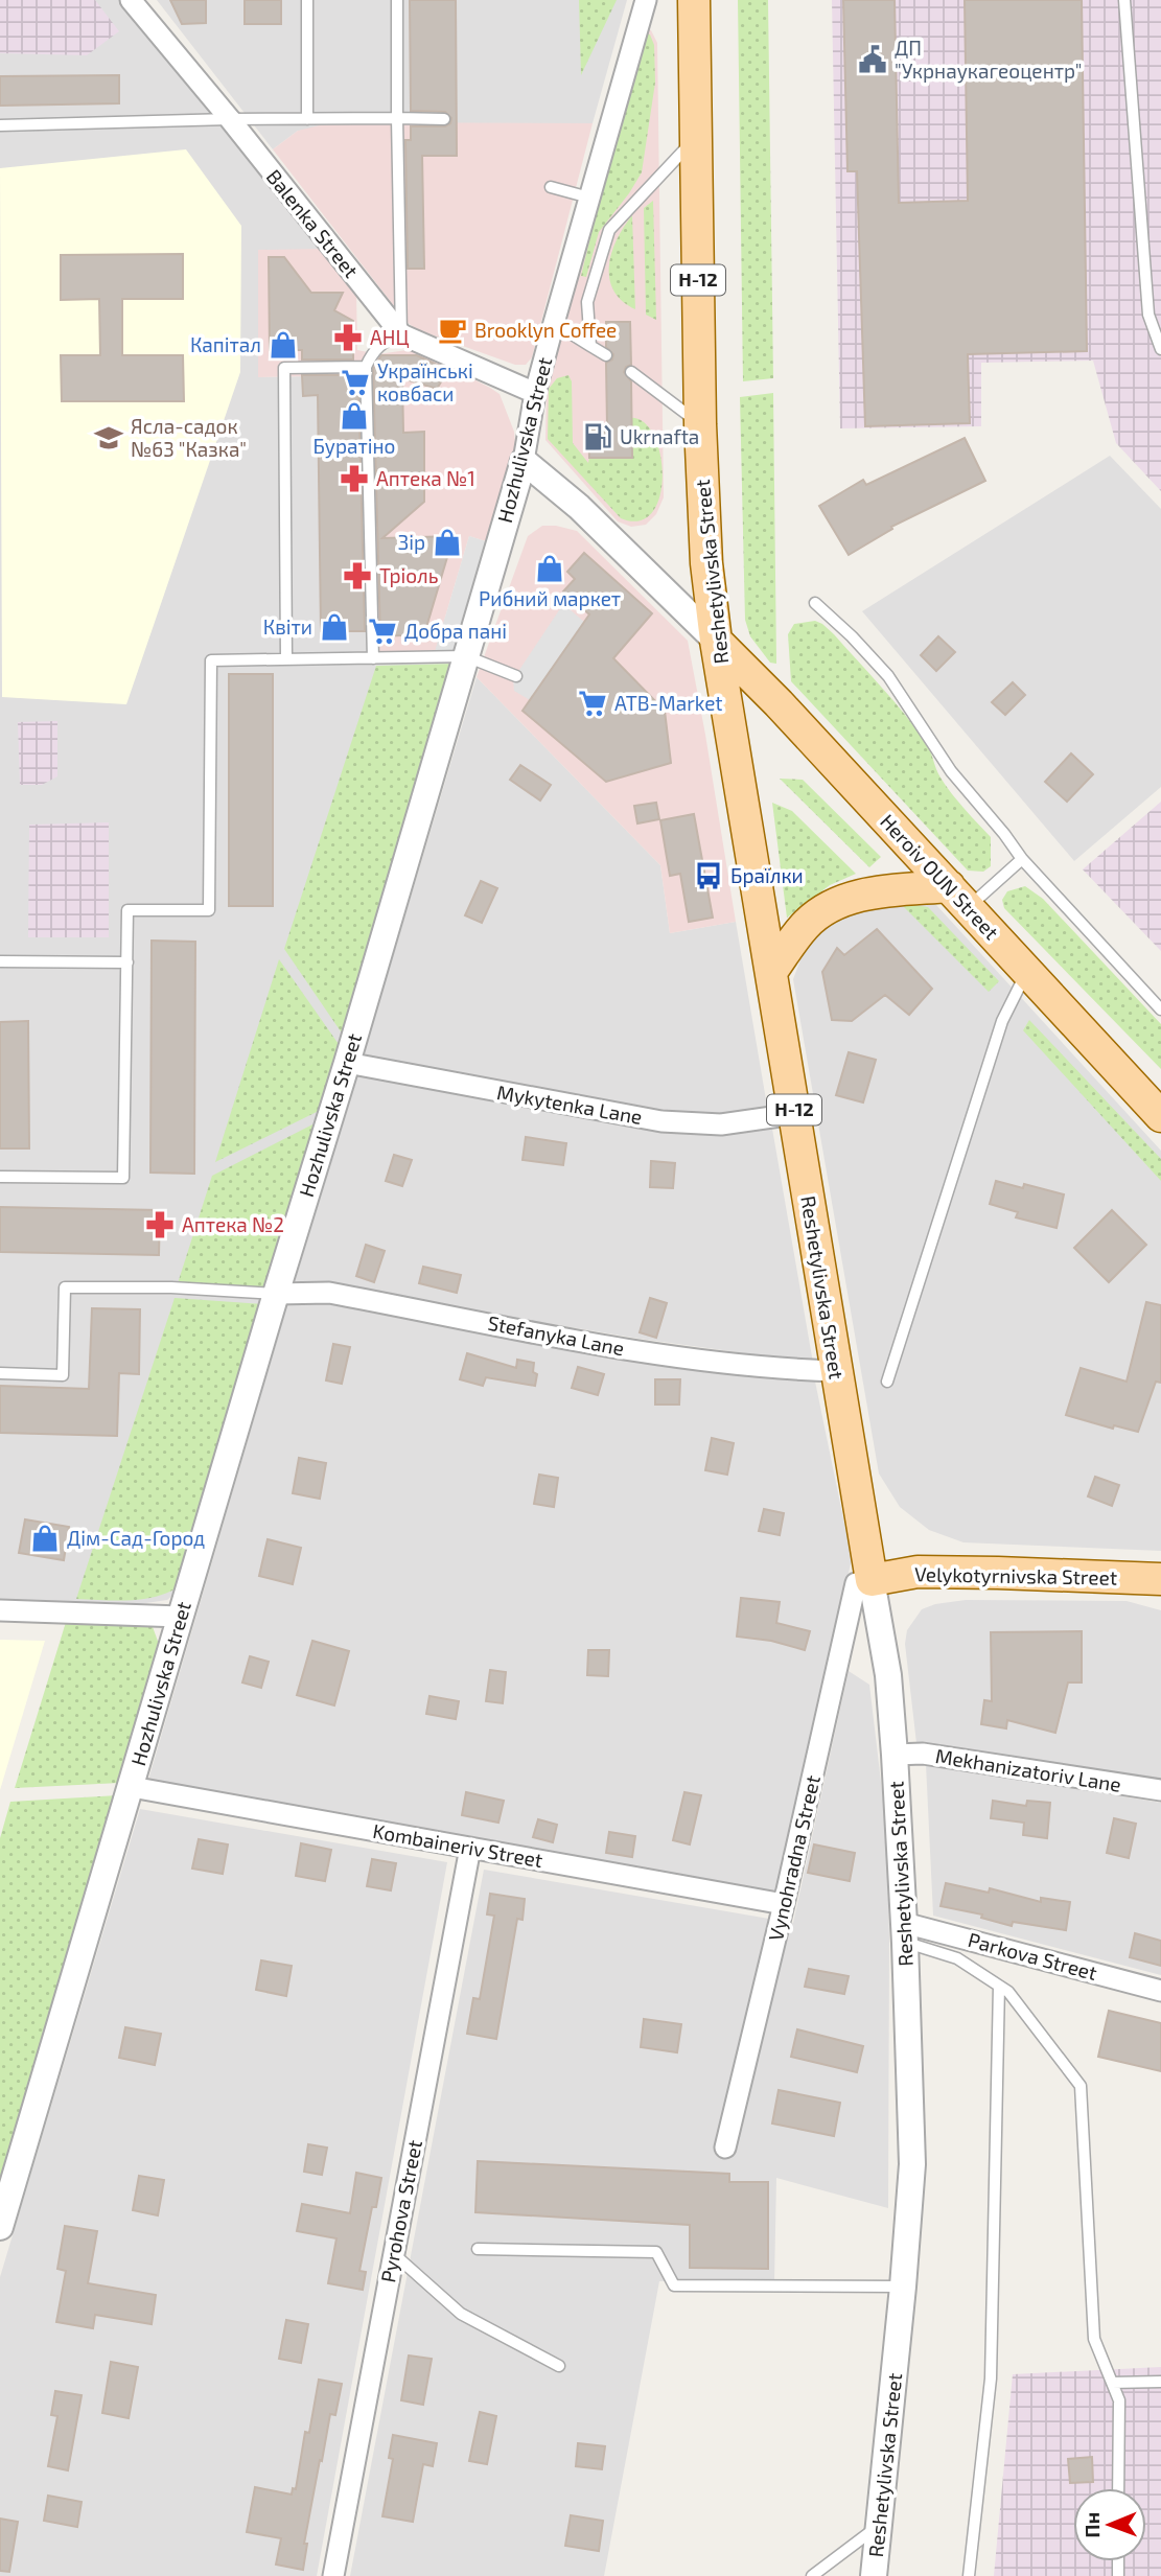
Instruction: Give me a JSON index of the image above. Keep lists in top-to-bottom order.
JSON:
{
  "streets": {
    "main road": [
      "Н-12",
      "Reshetylivska Street",
      "Heroiv OUN Street",
      "Velykotyrnivska Street"
    ],
    "street": [
      "Balenka Street",
      "Hozhulivska Street",
      "Mykytenka Lane",
      "Stefanyka Lane",
      "Mekhanizatoriv Lane",
      "Kombaineriv Street",
      "Vynohradna Street",
      "Parkova Street",
      "Pyrohova Street"
    ]
  },
  "crossings": [
    ["Balenka Street", "Hozhulivska Street"],
    ["Hozhulivska Street", "Mykytenka Lane"],
    ["Hozhulivska Street", "Stefanyka Lane"],
    ["Hozhulivska Street", "Kombaineriv Street"],
    ["Reshetylivska Street", "Heroiv OUN Street"],
    ["Reshetylivska Street", "Mykytenka Lane"],
    ["Reshetylivska Street", "Stefanyka Lane"],
    ["Reshetylivska Street", "Velykotyrnivska Street"],
    ["Reshetylivska Street", "Mekhanizatoriv Lane"],
    ["Reshetylivska Street", "Vynohradna Street"],
    ["Reshetylivska Street", "Parkova Street"],
    ["Velykotyrnivska Street", "Vynohradna Street"],
    ["Kombaineriv Street", "Vynohradna Street"],
    ["Kombaineriv Street", "Pyrohova Street"]
  ],
  "places": {
    "public building": ["ДП \"Укрнаукагеоцентр\""],
    "cafe": ["Brooklyn Coffee"],
    "pharmacy": [
      "АНЦ",
      "Аптека №1",
      "Тріоль",
      "Аптека №2"
    ],
    "shop": [
      "Капітал",
      "Буратіно",
      "Зір",
      "Рибний маркет",
      "Квіти",
      "Дім-Сад-Город"
    ],
    "supermarket": ["Українські ковбаси", "Добра пані", "ATB-Market"],
    "fuel station": ["Ukrnafta"],
    "school or university": ["Ясла-садок №63 \"Казка\""],
    "bus stop": ["Браїлки"]
  },
  "north": "left"
}
